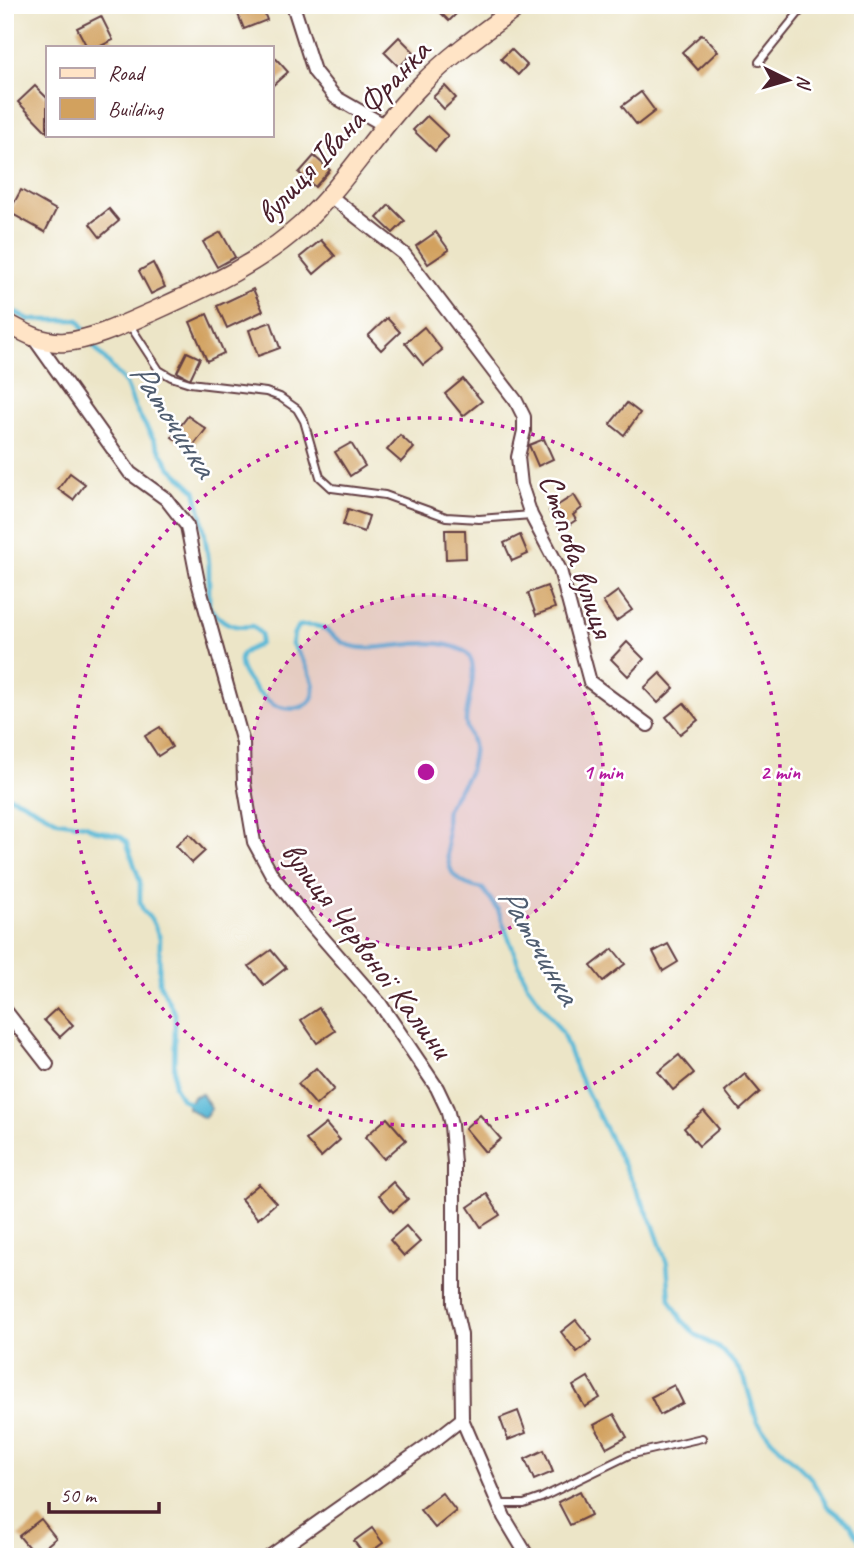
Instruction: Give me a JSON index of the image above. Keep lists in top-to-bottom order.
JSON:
{
  "streets": {
    "main road": ["вулиця Івана Франка"],
    "street": ["Степова вулиця", "вулиця Червоної Калини"]
  },
  "crossings": [
    ["вулиця Івана Франка", "Степова вулиця"],
    ["вулиця Івана Франка", "вулиця Червоної Калини"]
  ],
  "water": ["Раточинка"],
  "legend": ["Road", "Building"],
  "scale_bar": "50 m",
  "north": "right",
  "rings": ["1 min", "2 min"]
}
